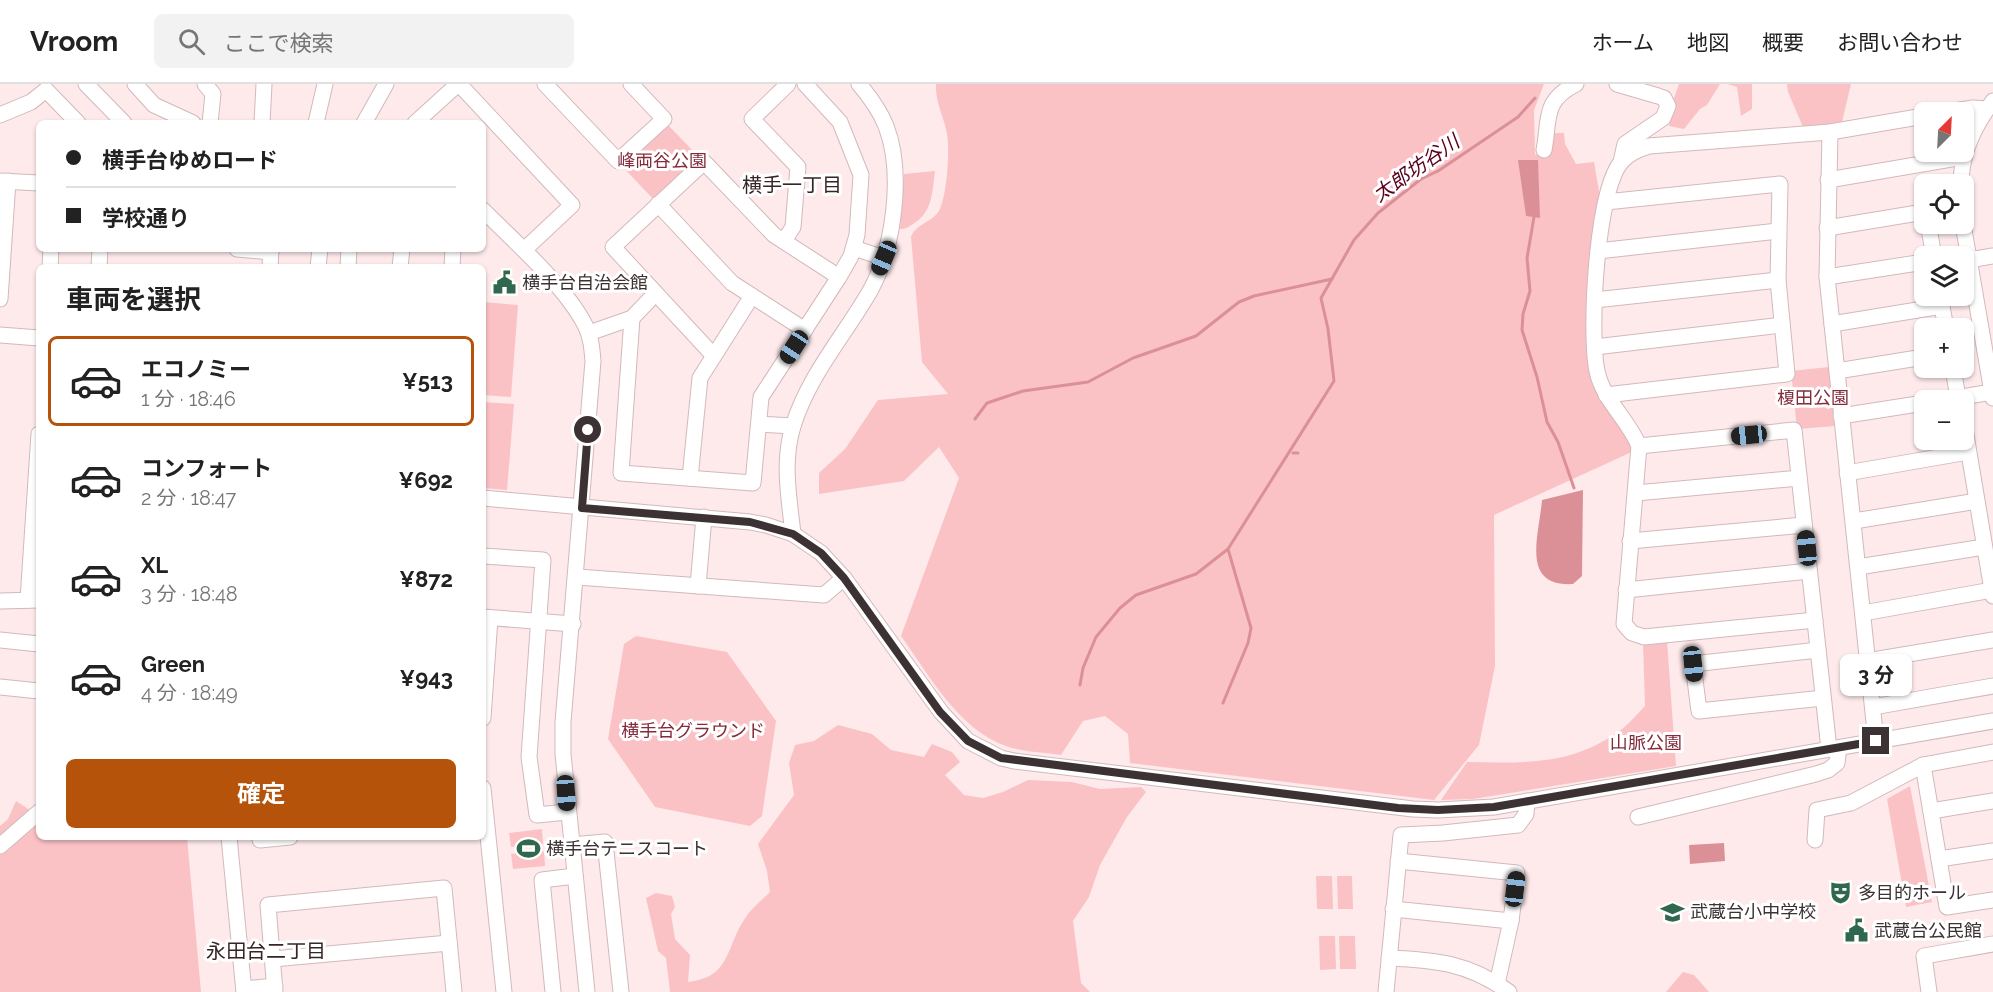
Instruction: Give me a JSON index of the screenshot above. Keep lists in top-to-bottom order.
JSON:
{
  "districts": ["横手一丁目", "永田台二丁目"],
  "water": ["太郎坊谷川"],
  "parks": [
    "峰両谷公園",
    "榎田公園",
    "横手台グラウンド",
    "山脈公園"
  ],
  "places": {
    "public building": ["横手台自治会館", "武蔵台公民館"],
    "sports": ["横手台テニスコート"],
    "theatre": ["多目的ホール"],
    "school or university": ["武蔵台小中学校"]
  },
  "north": "top right",
  "page": {
    "header": "Vroom",
    "search": "ここで検索",
    "nav": [
      "ホーム",
      "地図",
      "概要",
      "お問い合わせ"
    ],
    "map_buttons": ["+", "−"],
    "banner": ["横手台ゆめロード", "学校通り"],
    "heading": "車両を選択",
    "list": [
      {
        "name": "エコノミー",
        "note": "1 分 · 18:46",
        "value": "¥513"
      },
      {
        "name": "コンフォート",
        "note": "2 分 · 18:47",
        "value": "¥692"
      },
      {
        "name": "XL",
        "note": "3 分 · 18:48",
        "value": "¥872"
      },
      {
        "name": "Green",
        "note": "4 分 · 18:49",
        "value": "¥943"
      }
    ],
    "bubble": "3 分",
    "buttons": "確定"
  }
}
